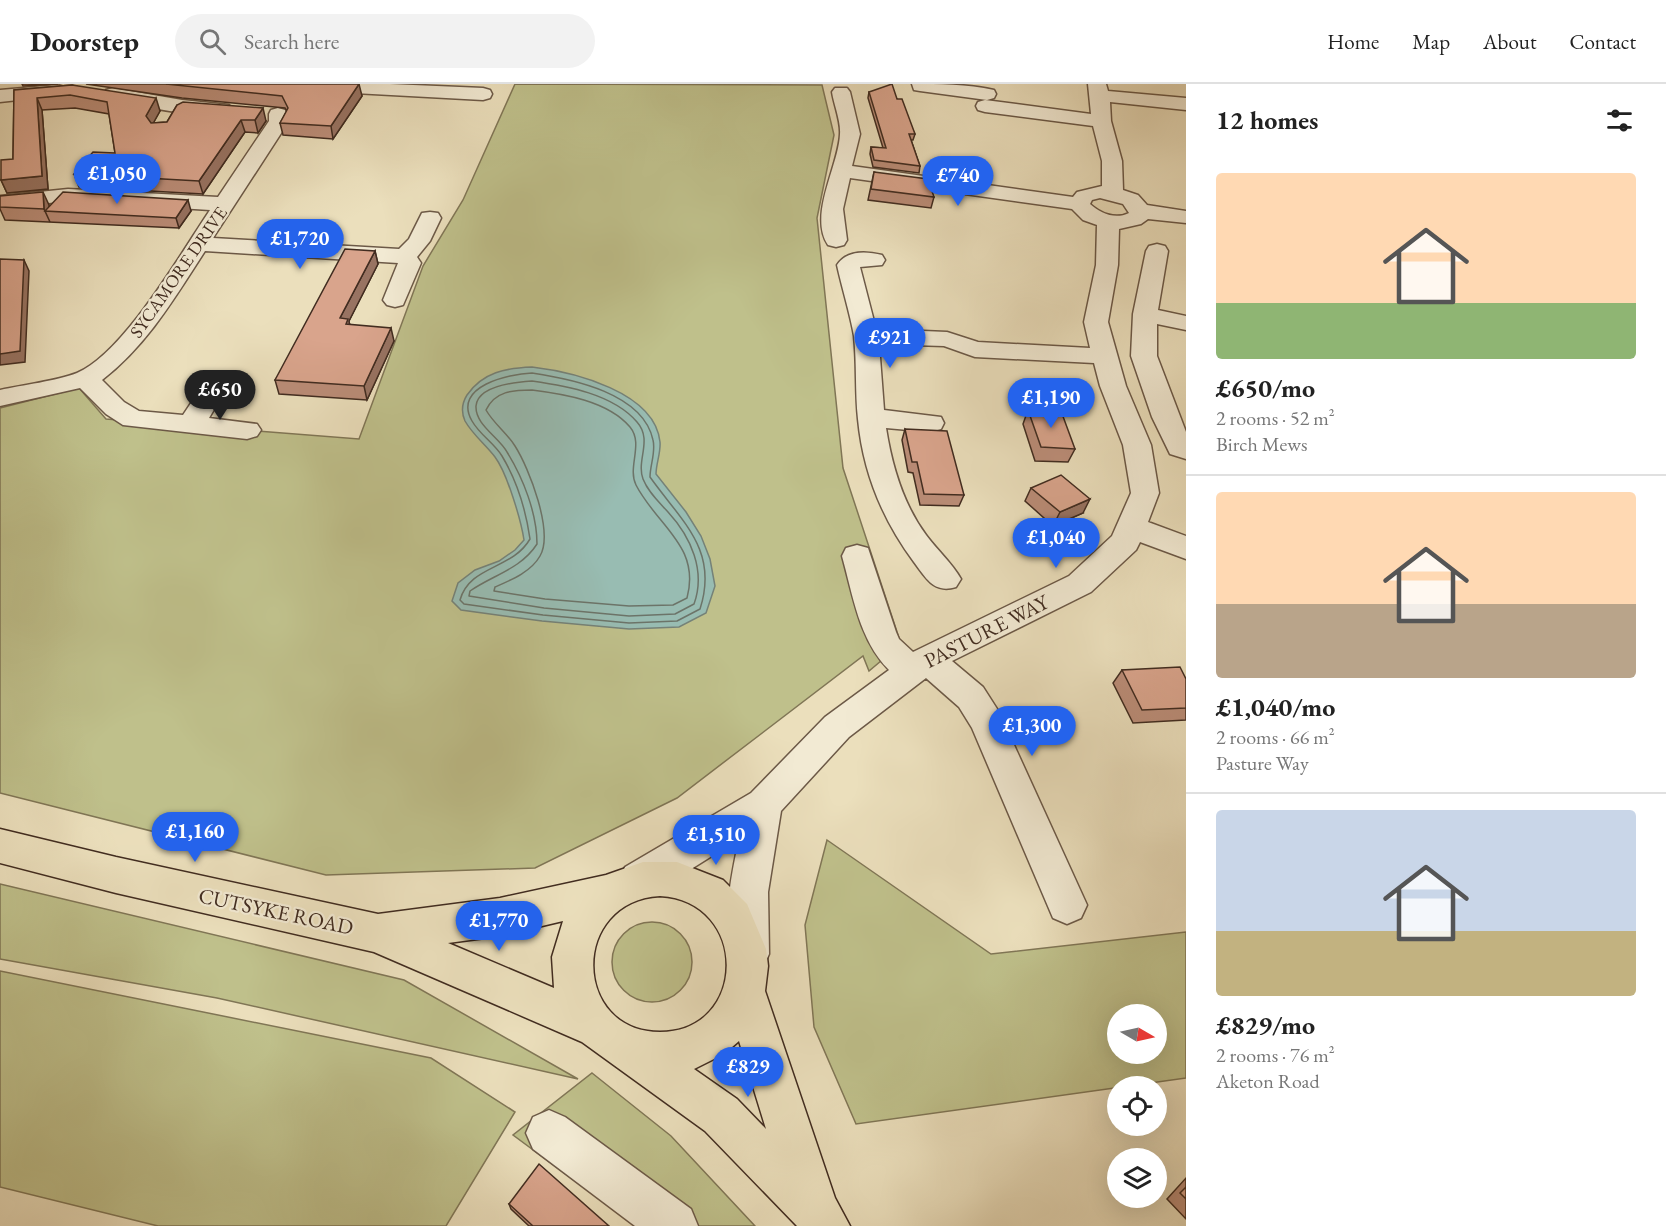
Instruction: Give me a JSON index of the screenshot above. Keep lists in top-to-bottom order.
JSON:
{
  "streets": {
    "main road": ["CUTSYKE ROAD"],
    "street": ["SYCAMORE DRIVE", "PASTURE WAY"]
  },
  "crossings": [
    ["PASTURE WAY", "CUTSYKE ROAD"]
  ],
  "north": "right",
  "page": {
    "header": "Doorstep",
    "search": "Search here",
    "nav": [
      "Home",
      "Map",
      "About",
      "Contact"
    ],
    "heading": "12 homes",
    "price": [
      "£1,050",
      "£740",
      "£1,720",
      "£921",
      "£650",
      "£1,190",
      "£1,040",
      "£1,300",
      "£1,160",
      "£1,510",
      "£1,770",
      "£829"
    ],
    "list": [
      {
        "name": "£650/mo",
        "note": "2 rooms · 52 m² · Birch Mews"
      },
      {
        "name": "£1,040/mo",
        "note": "2 rooms · 66 m² · Pasture Way"
      },
      {
        "name": "£829/mo",
        "note": "2 rooms · 76 m² · Aketon Road"
      }
    ]
  }
}
